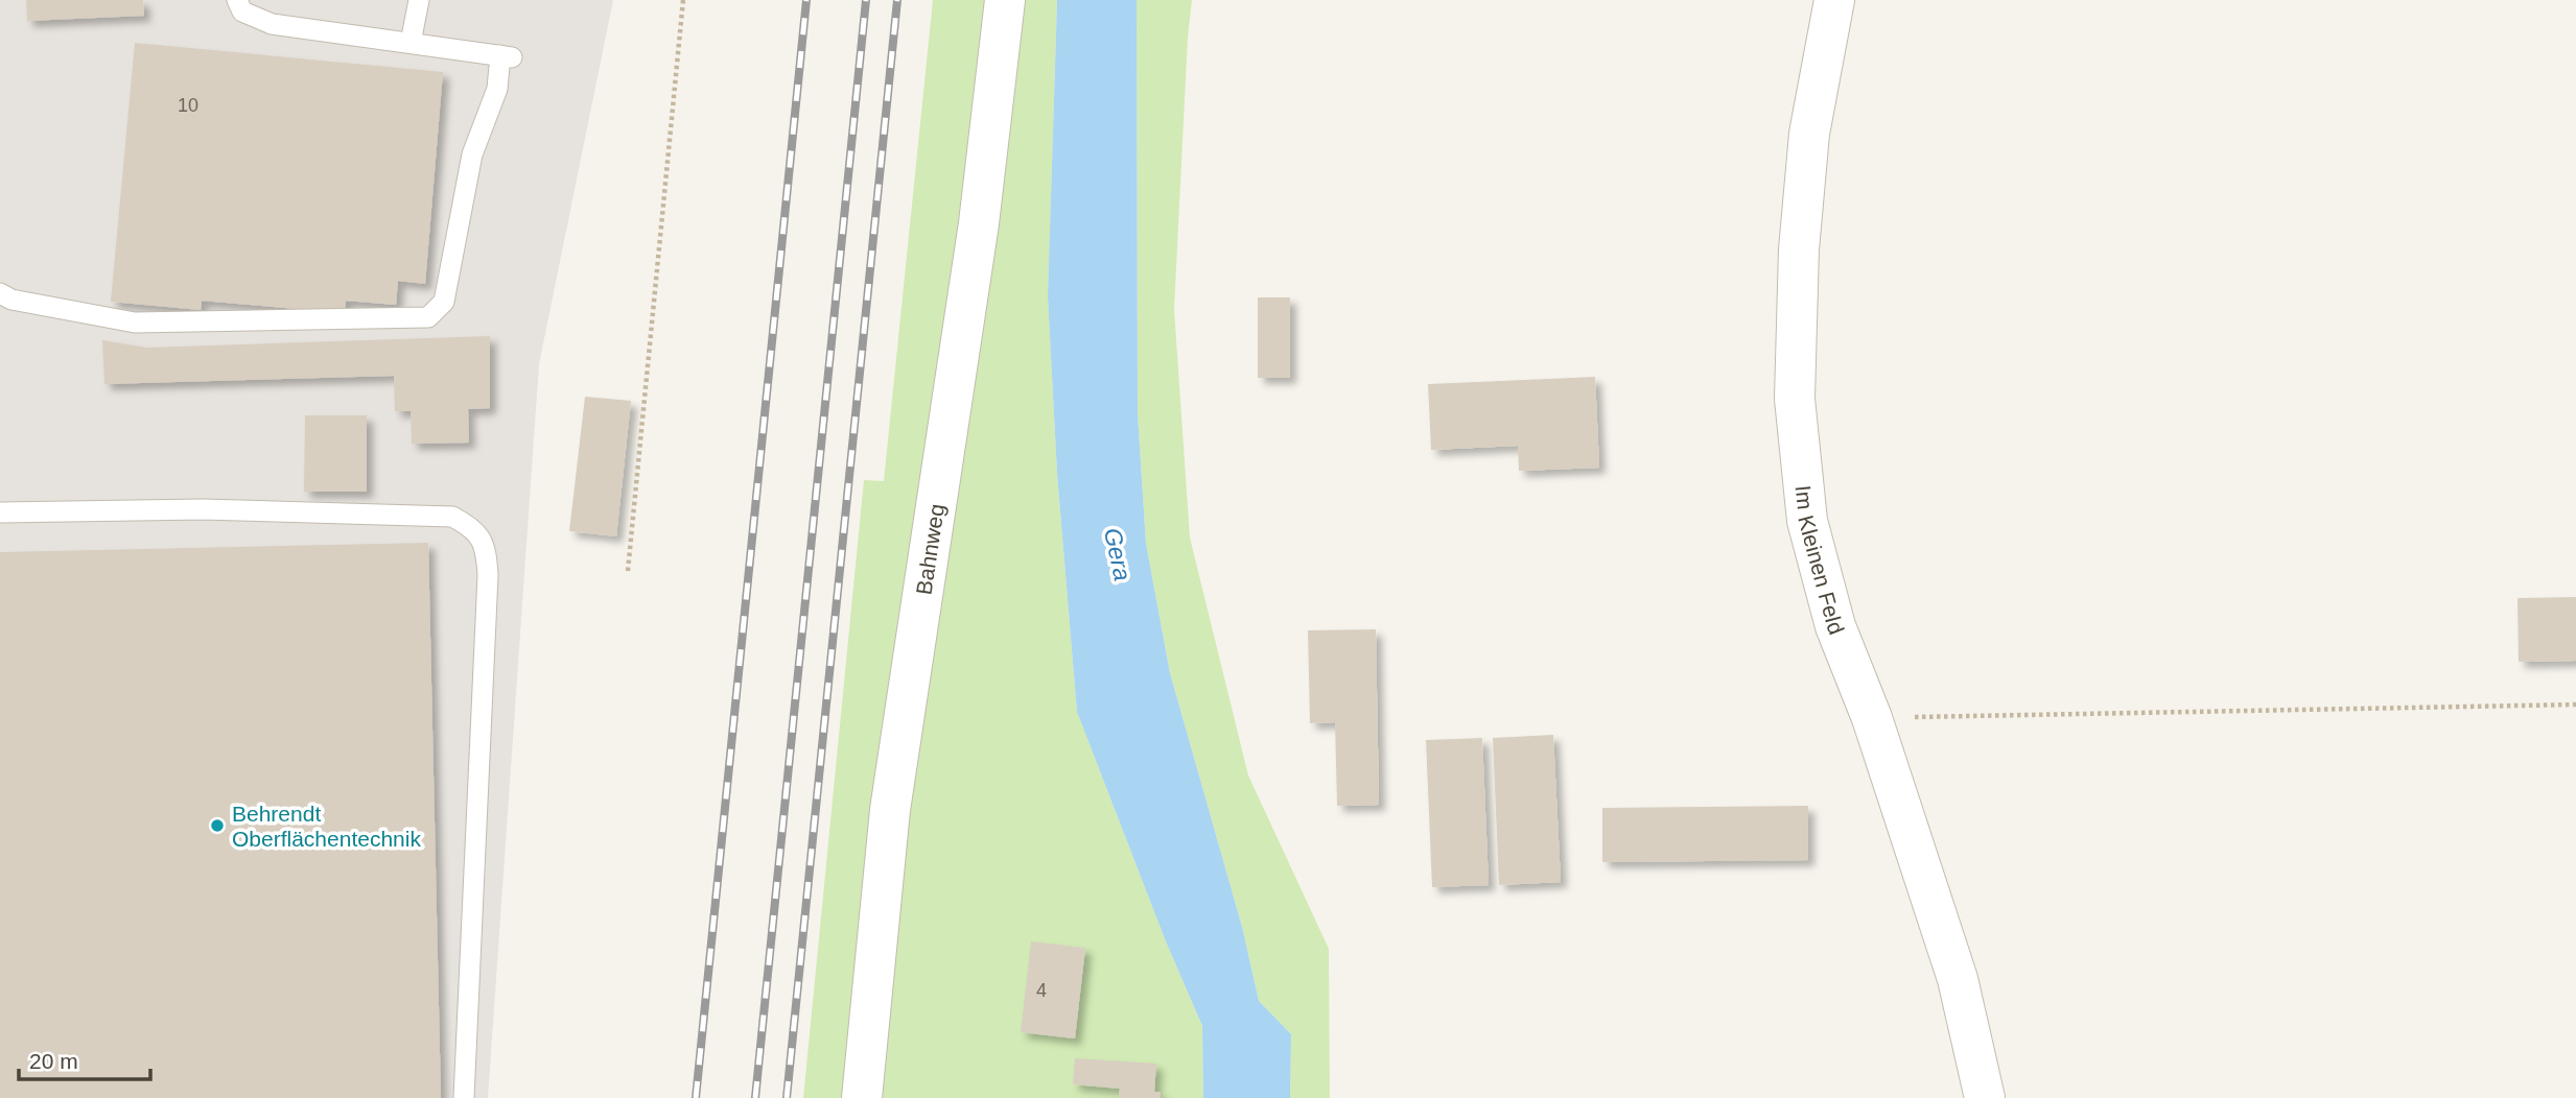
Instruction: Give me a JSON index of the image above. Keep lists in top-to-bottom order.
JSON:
{
  "streets": {
    "street": ["Bahnweg", "Im Kleinen Feld"]
  },
  "water": ["Gera"],
  "places": ["Behrendt Oberflächentechnik"],
  "house_numbers": ["10", "4"],
  "scale_bar": "20 m"
}
